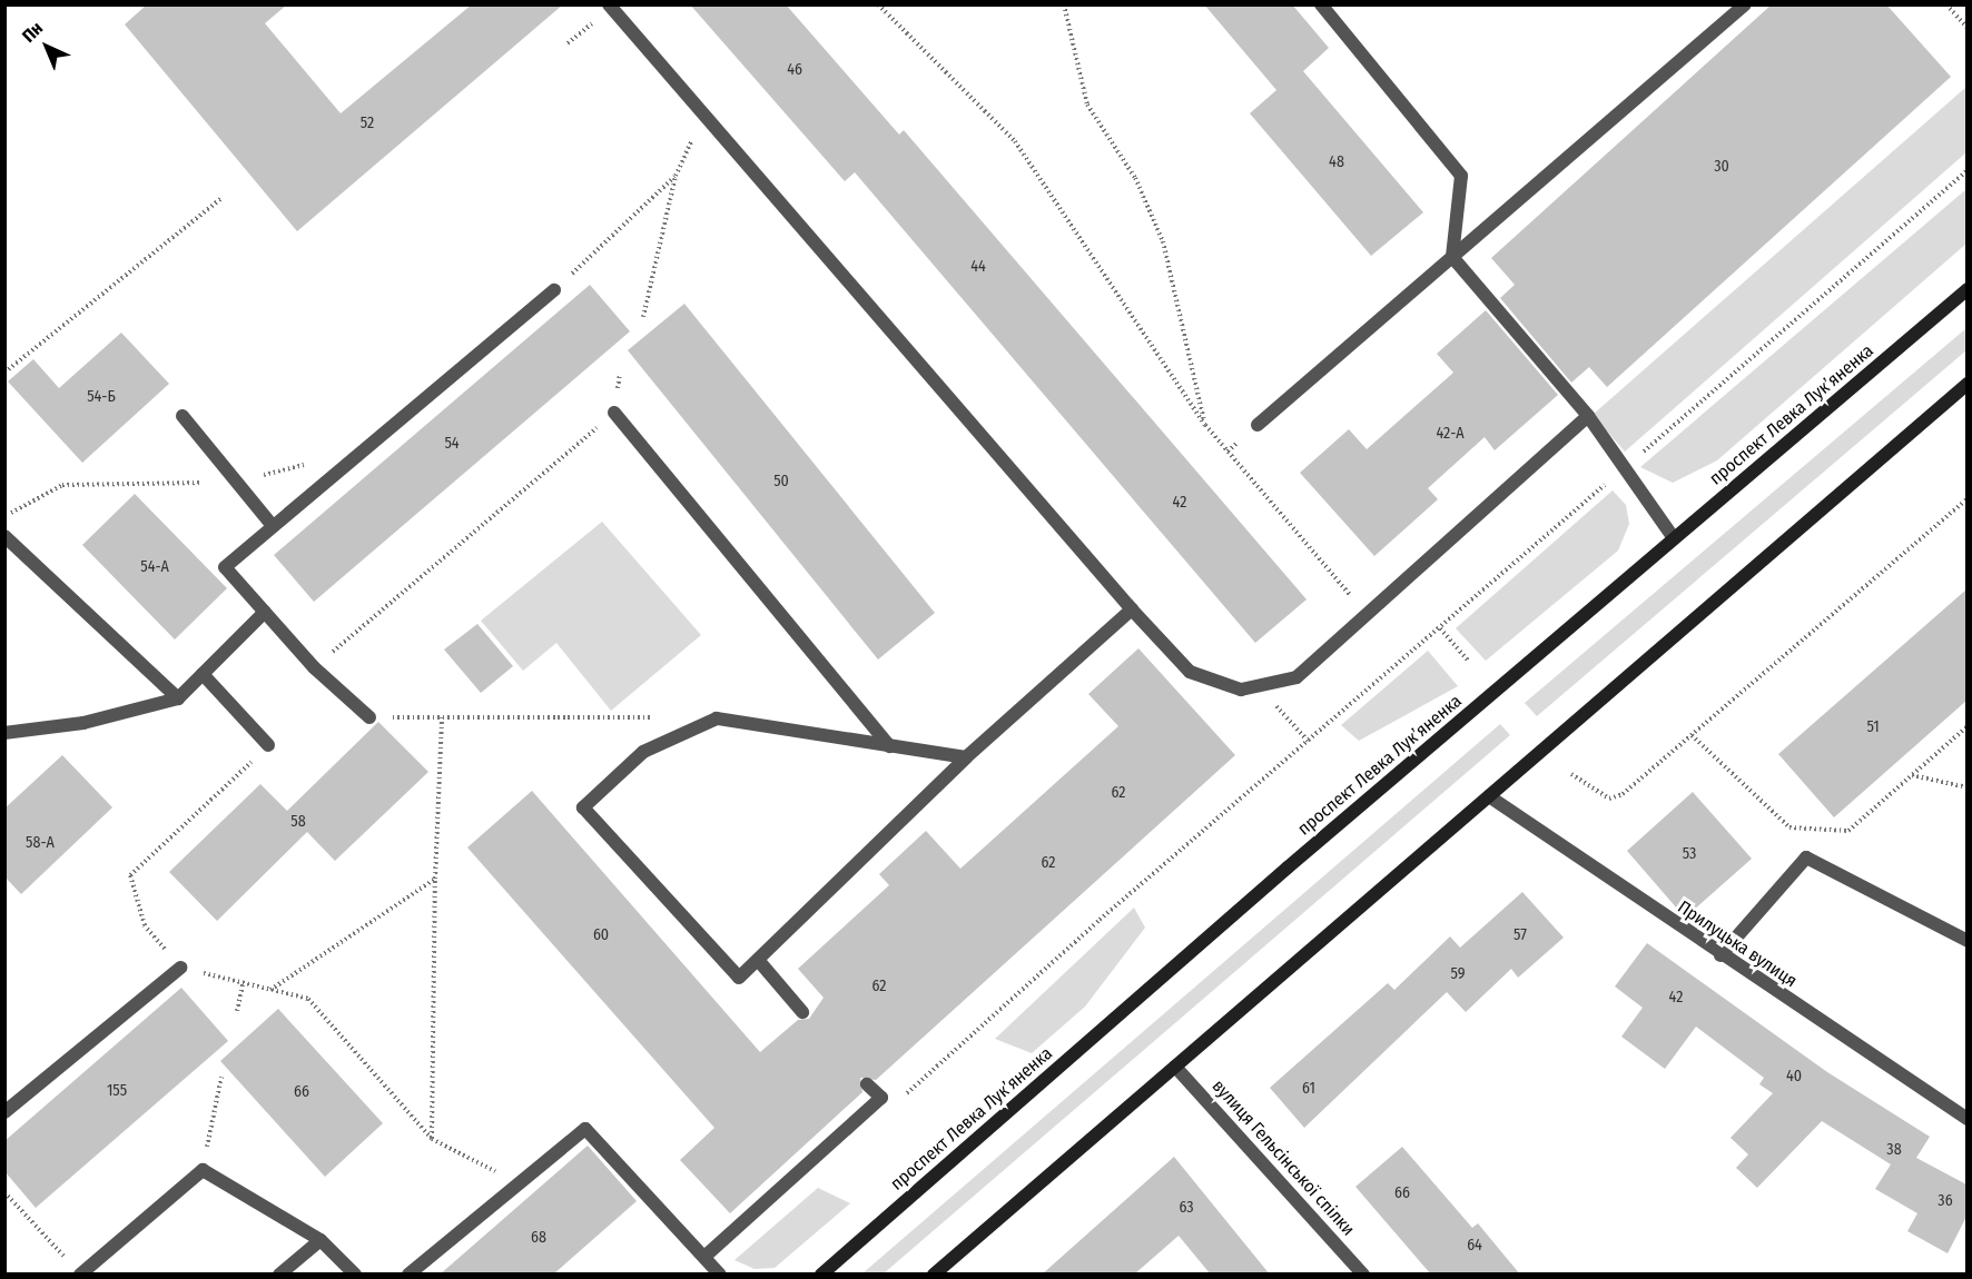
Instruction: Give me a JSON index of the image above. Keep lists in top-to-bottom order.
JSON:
{
  "streets": {
    "main road": ["проспект Левка Лукʼяненка"],
    "street": ["Прилуцька вулиця", "вулиця Гельсінської спілки"]
  },
  "house_numbers": [
    "46",
    "52",
    "48",
    "30",
    "44",
    "54-Б",
    "42-А",
    "54",
    "50",
    "42",
    "54-А",
    "51",
    "62",
    "58",
    "58-А",
    "53",
    "62",
    "60",
    "57",
    "59",
    "62",
    "42",
    "40",
    "61",
    "155",
    "66",
    "38",
    "66",
    "36",
    "63",
    "68",
    "64"
  ],
  "north": "top left"
}
